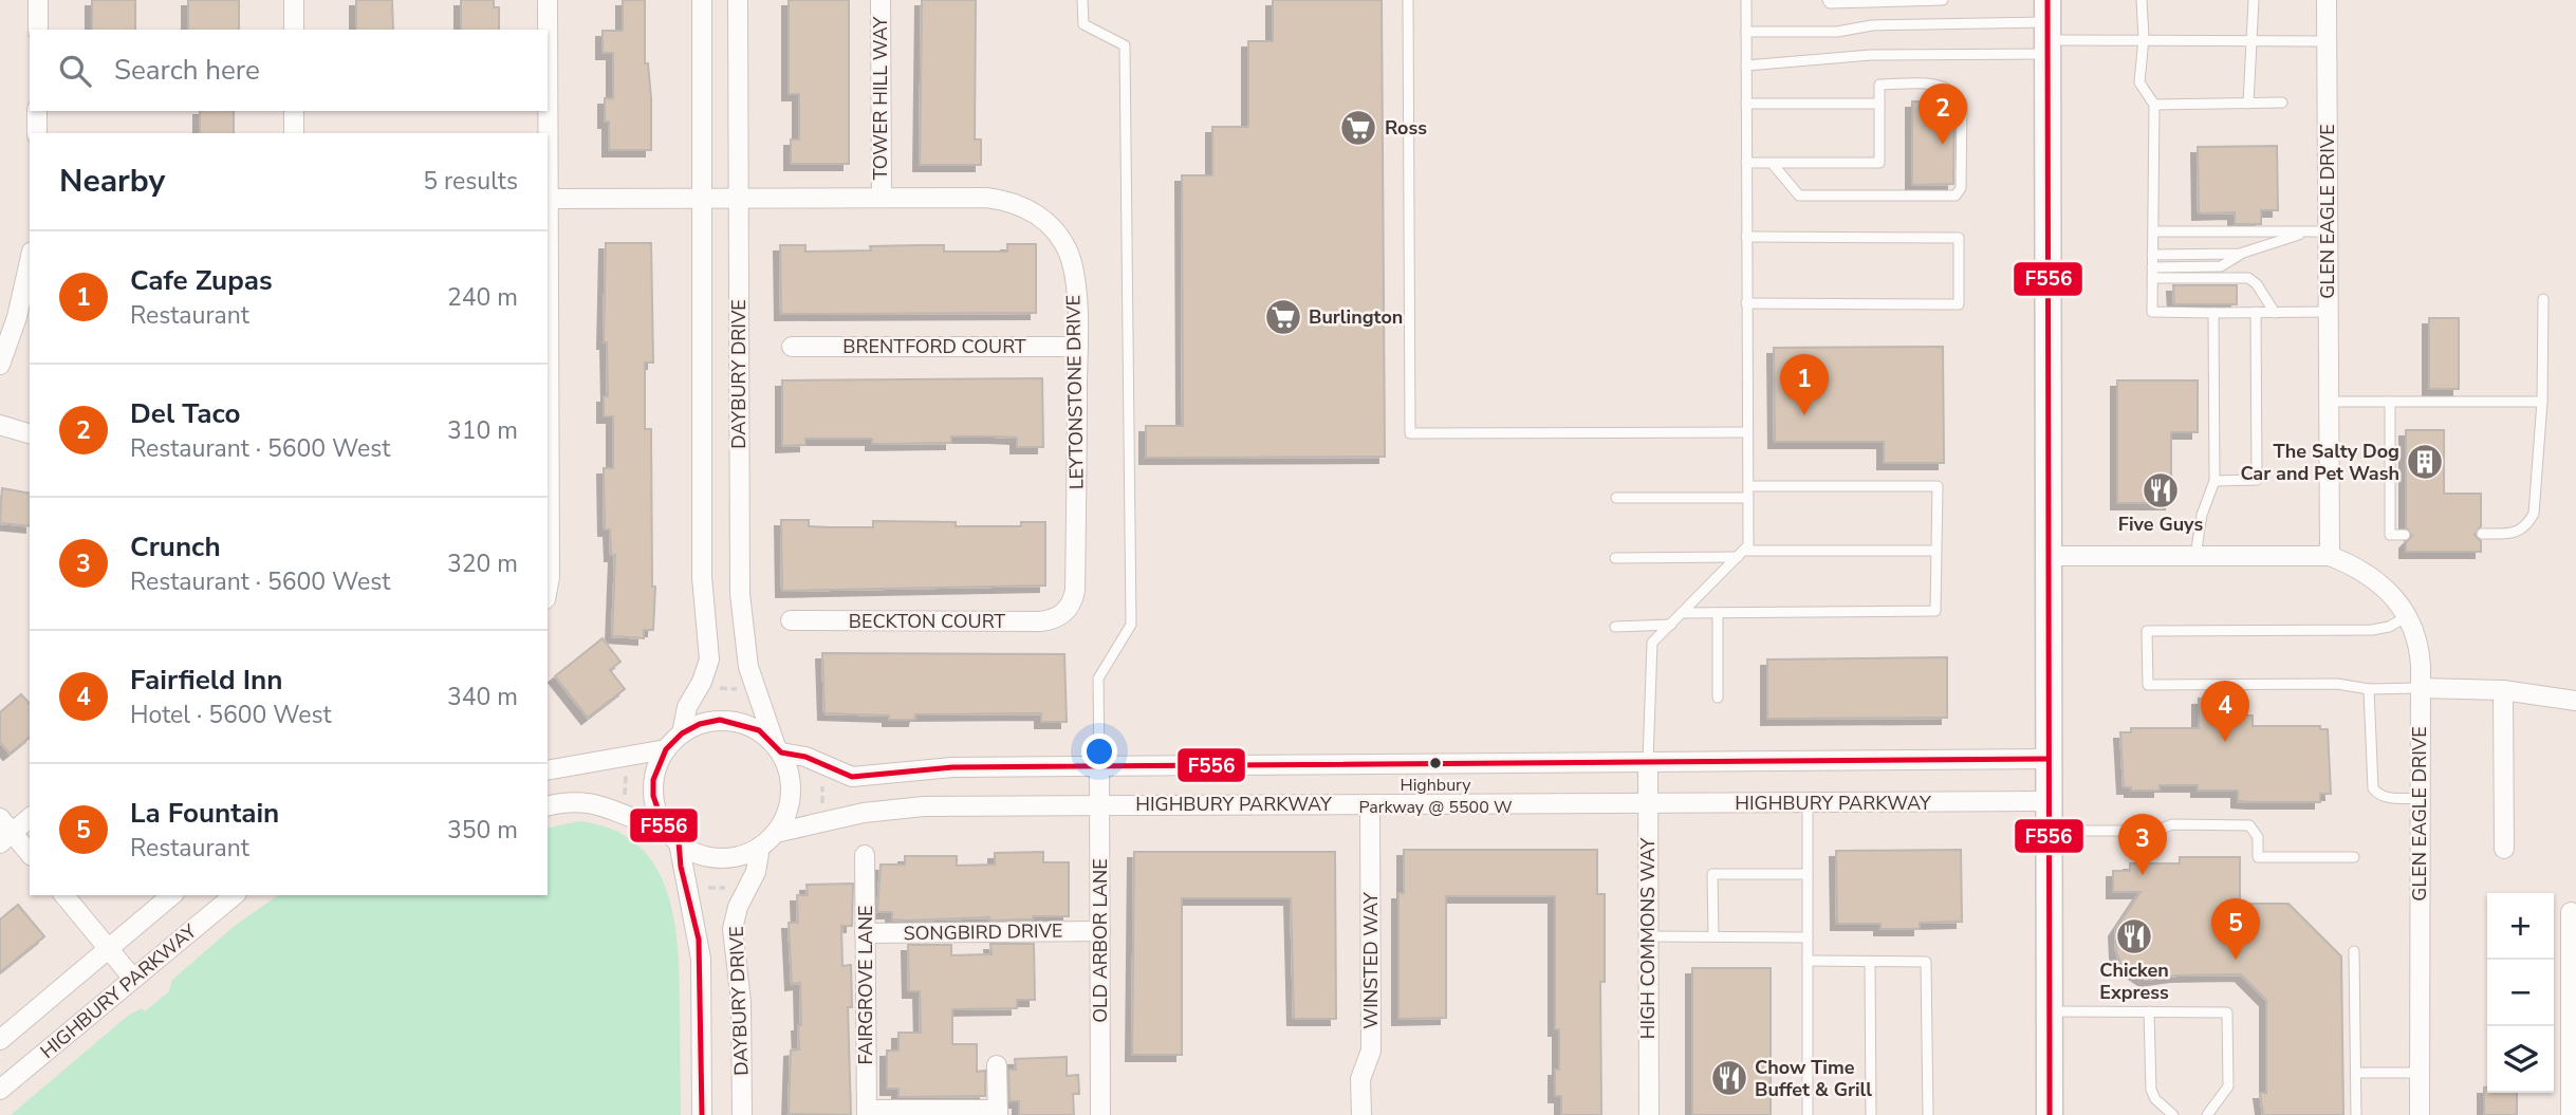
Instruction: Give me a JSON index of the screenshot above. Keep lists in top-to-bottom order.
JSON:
{
  "streets": {
    "street": [
      "TOWER HILL WAY",
      "GLEN EAGLE DRIVE",
      "BRENTFORD COURT",
      "DAYBURY DRIVE",
      "LEYTONSTONE DRIVE",
      "BECKTON COURT",
      "HIGHBURY PARKWAY",
      "SONGBIRD DRIVE",
      "HIGH COMMONS WAY",
      "OLD ARBOR LANE",
      "WINSTED WAY",
      "FAIRGROVE LANE"
    ]
  },
  "crossings": [
    ["TOWER HILL WAY", "LEYTONSTONE DRIVE"],
    ["BRENTFORD COURT", "LEYTONSTONE DRIVE"],
    ["DAYBURY DRIVE", "LEYTONSTONE DRIVE"],
    ["DAYBURY DRIVE", "HIGHBURY PARKWAY"],
    ["LEYTONSTONE DRIVE", "BECKTON COURT"],
    ["HIGHBURY PARKWAY", "HIGH COMMONS WAY"],
    ["HIGHBURY PARKWAY", "OLD ARBOR LANE"],
    ["HIGHBURY PARKWAY", "WINSTED WAY"],
    ["SONGBIRD DRIVE", "OLD ARBOR LANE"],
    ["SONGBIRD DRIVE", "FAIRGROVE LANE"]
  ],
  "places": {
    "supermarket": ["Ross", "Burlington"],
    "building": ["The Salty Dog Car and Pet Wash"],
    "restaurant": ["Five Guys", "Chicken Express", "Chow Time Buffet & Grill"],
    "other": ["Highbury Parkway @ 5500 W"]
  },
  "lines": ["transit line F556"],
  "page": {
    "search": "Search here",
    "pins": [
      "2",
      "1",
      "4",
      "3",
      "5"
    ],
    "heading": ["Nearby", "5 results"],
    "list": [
      {
        "mark": "1",
        "name": "Cafe Zupas",
        "note": "Restaurant",
        "value": "240 m"
      },
      {
        "mark": "2",
        "name": "Del Taco",
        "note": "Restaurant · 5600 West",
        "value": "310 m"
      },
      {
        "mark": "3",
        "name": "Crunch",
        "note": "Restaurant · 5600 West",
        "value": "320 m"
      },
      {
        "mark": "4",
        "name": "Fairfield Inn",
        "note": "Hotel · 5600 West",
        "value": "340 m"
      },
      {
        "mark": "5",
        "name": "La Fountain",
        "note": "Restaurant",
        "value": "350 m"
      }
    ],
    "map_buttons": ["+", "−"]
  }
}
